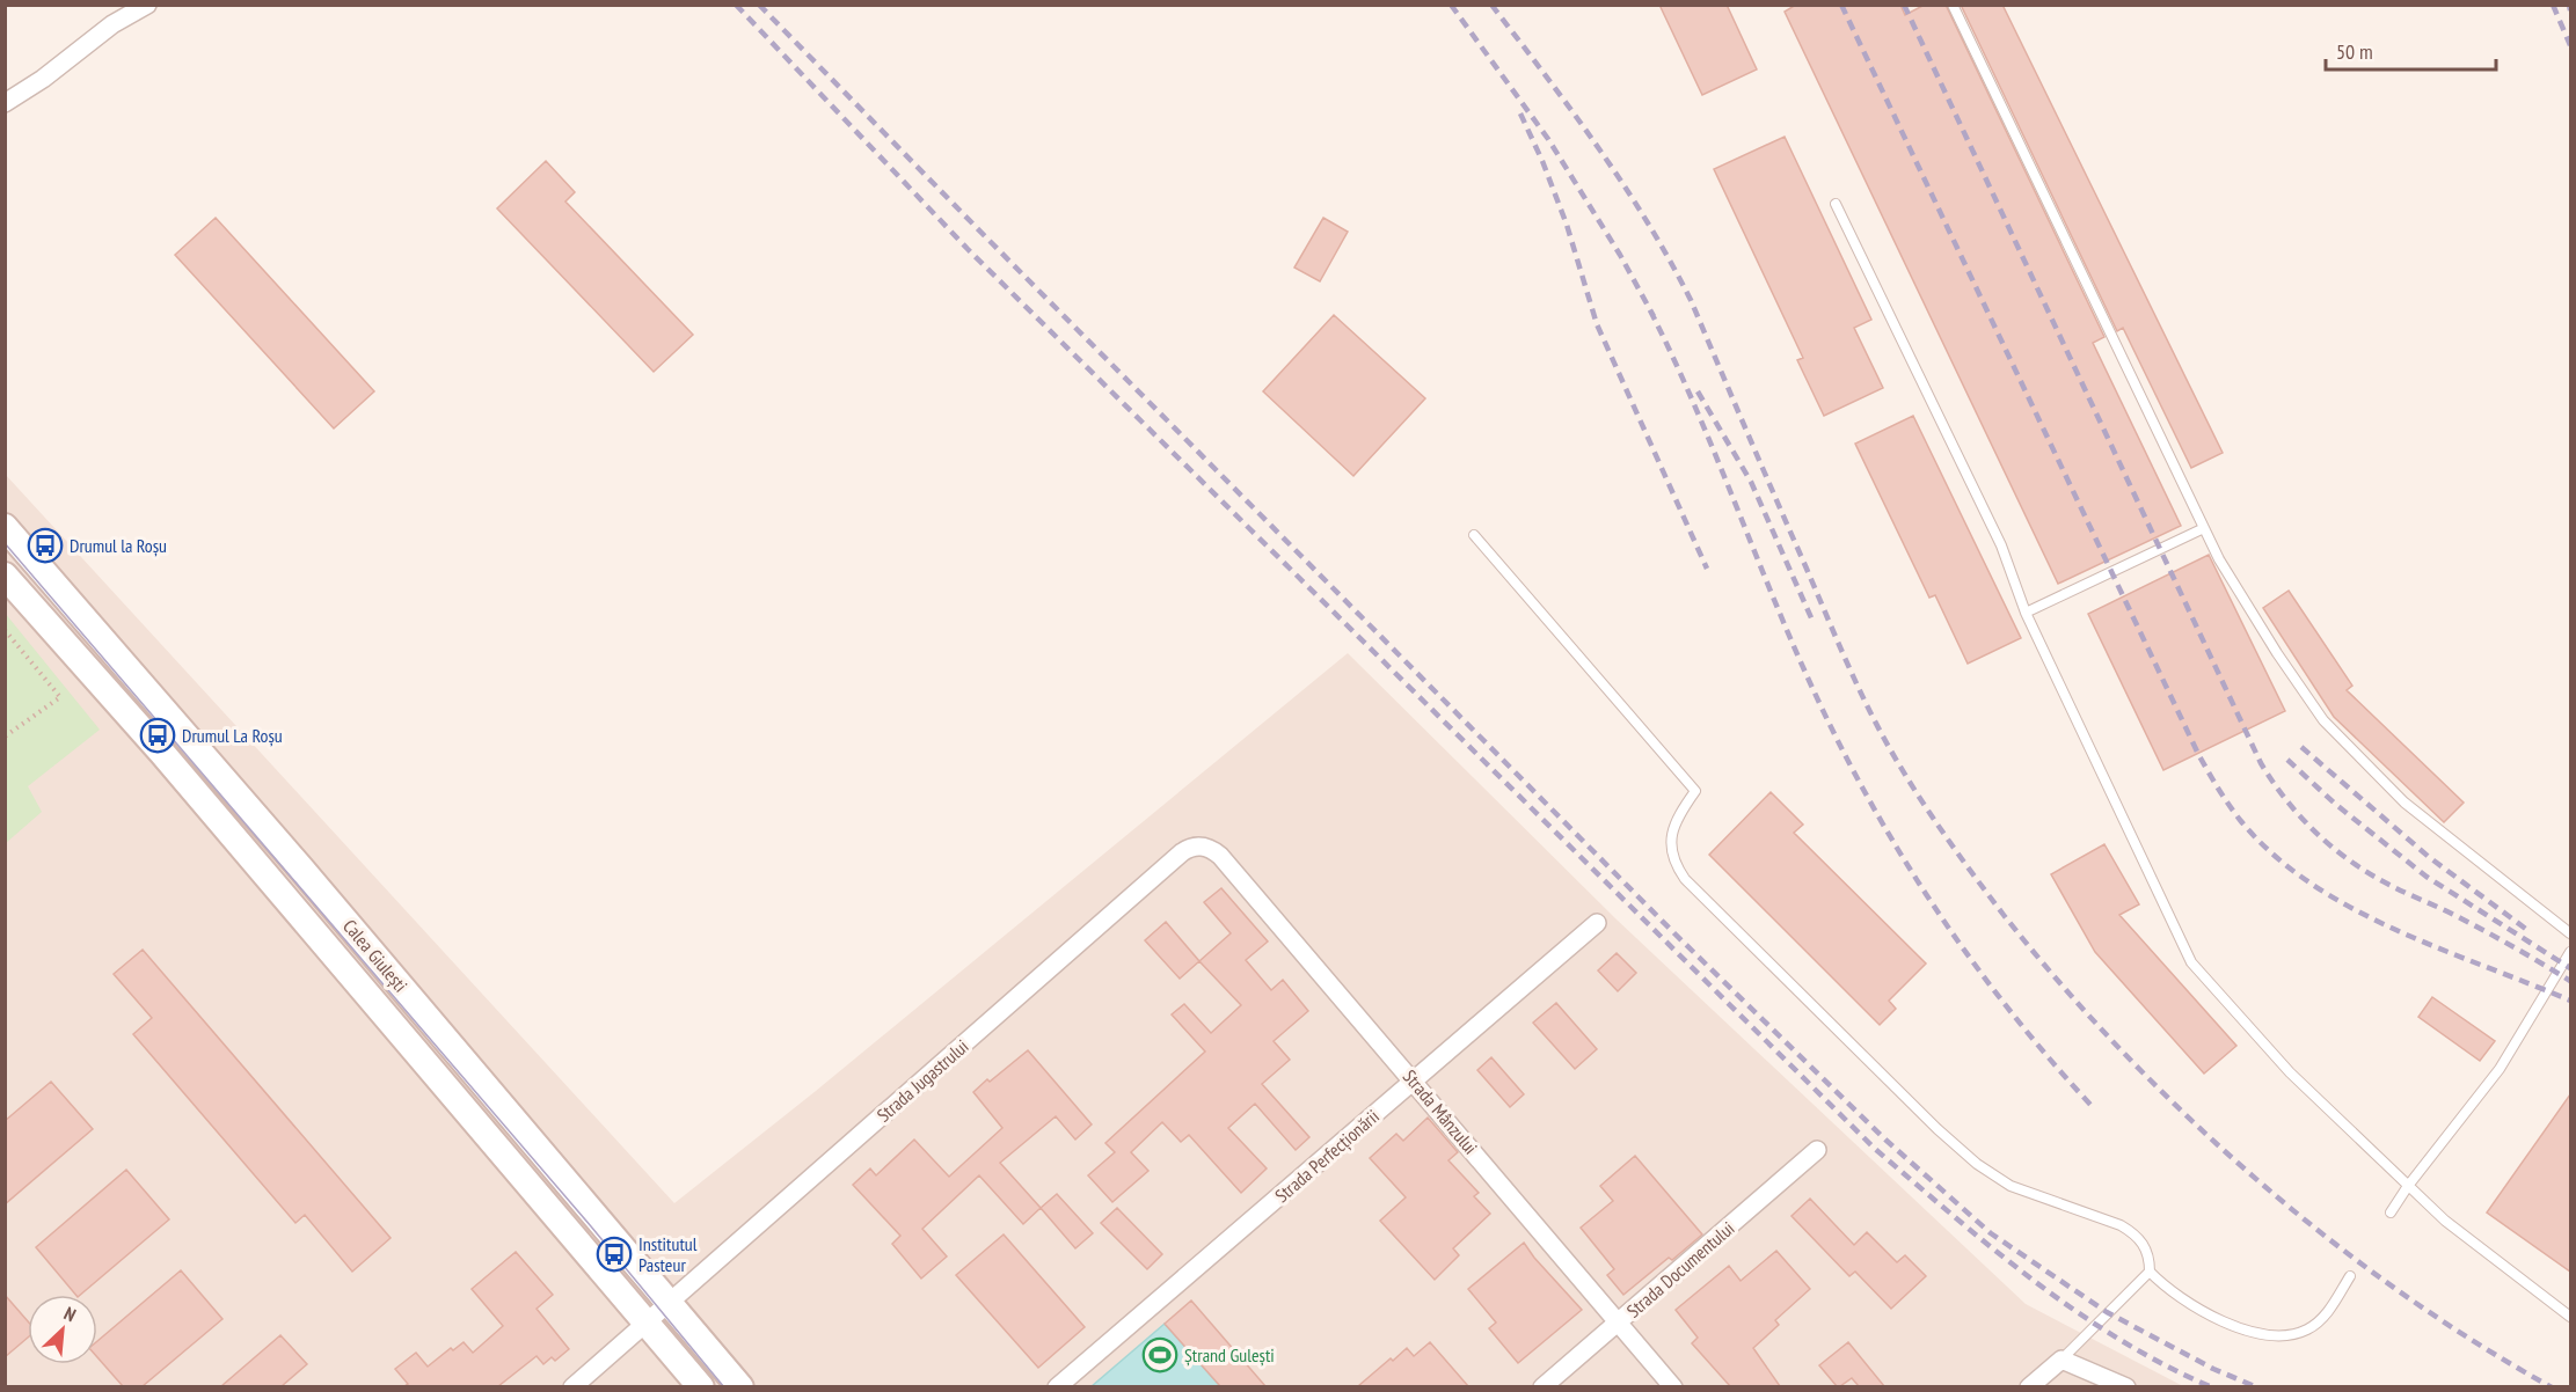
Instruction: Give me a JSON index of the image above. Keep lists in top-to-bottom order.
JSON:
{
  "streets": {
    "main road": ["Calea Giulești"],
    "street": [
      "Strada Jugastrului",
      "Strada Mânzului",
      "Strada Perfecționării",
      "Strada Documentului"
    ]
  },
  "crossings": [
    ["Calea Giulești", "Strada Jugastrului"],
    ["Strada Jugastrului", "Strada Mânzului"],
    ["Strada Mânzului", "Strada Perfecționării"],
    ["Strada Mânzului", "Strada Documentului"]
  ],
  "places": {
    "bus stop": ["Drumul la Roșu", "Drumul La Roșu", "Institutul Pasteur"],
    "sports": ["Ștrand Gulești"]
  },
  "scale_bar": "50 m",
  "north": "top right"
}
